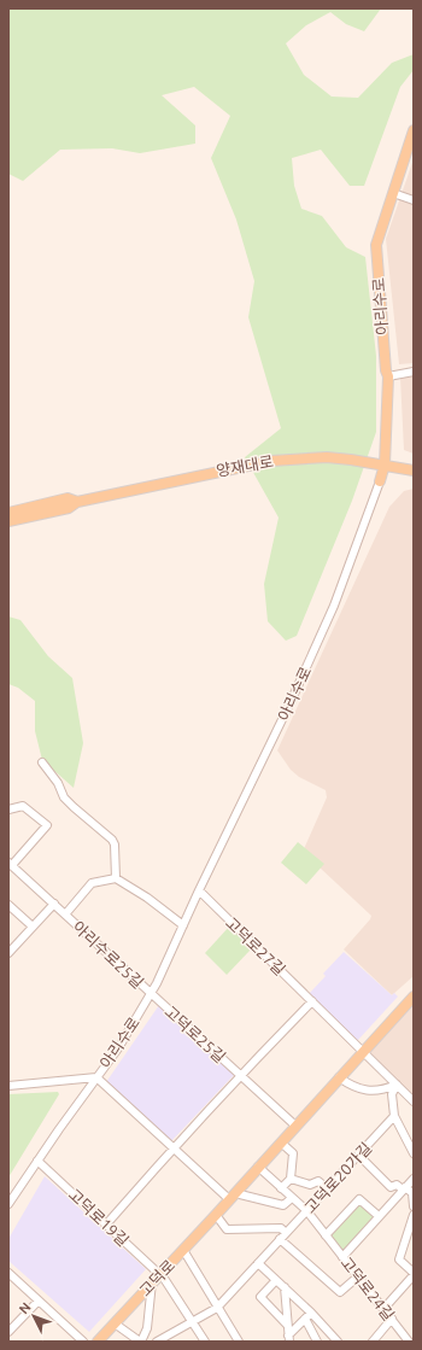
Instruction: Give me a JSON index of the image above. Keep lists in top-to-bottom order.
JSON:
{
  "streets": {
    "main road": ["아리수로", "양재대로", "고덕로"],
    "street": [
      "고덕로27길",
      "아리수로25길",
      "고덕로25길",
      "고덕로20가길",
      "고덕로19길",
      "고덕로24길"
    ]
  },
  "crossings": [
    ["아리수로", "양재대로"],
    ["아리수로", "고덕로27길"],
    ["아리수로", "아리수로25길"],
    ["아리수로", "고덕로25길"],
    ["아리수로", "고덕로19길"],
    ["고덕로27길", "고덕로"],
    ["아리수로25길", "고덕로25길"],
    ["고덕로25길", "고덕로19길"],
    ["고덕로25길", "고덕로"],
    ["고덕로20가길", "고덕로19길"],
    ["고덕로20가길", "고덕로24길"],
    ["고덕로19길", "고덕로"],
    ["고덕로", "고덕로24길"]
  ],
  "north": "top left"
}
